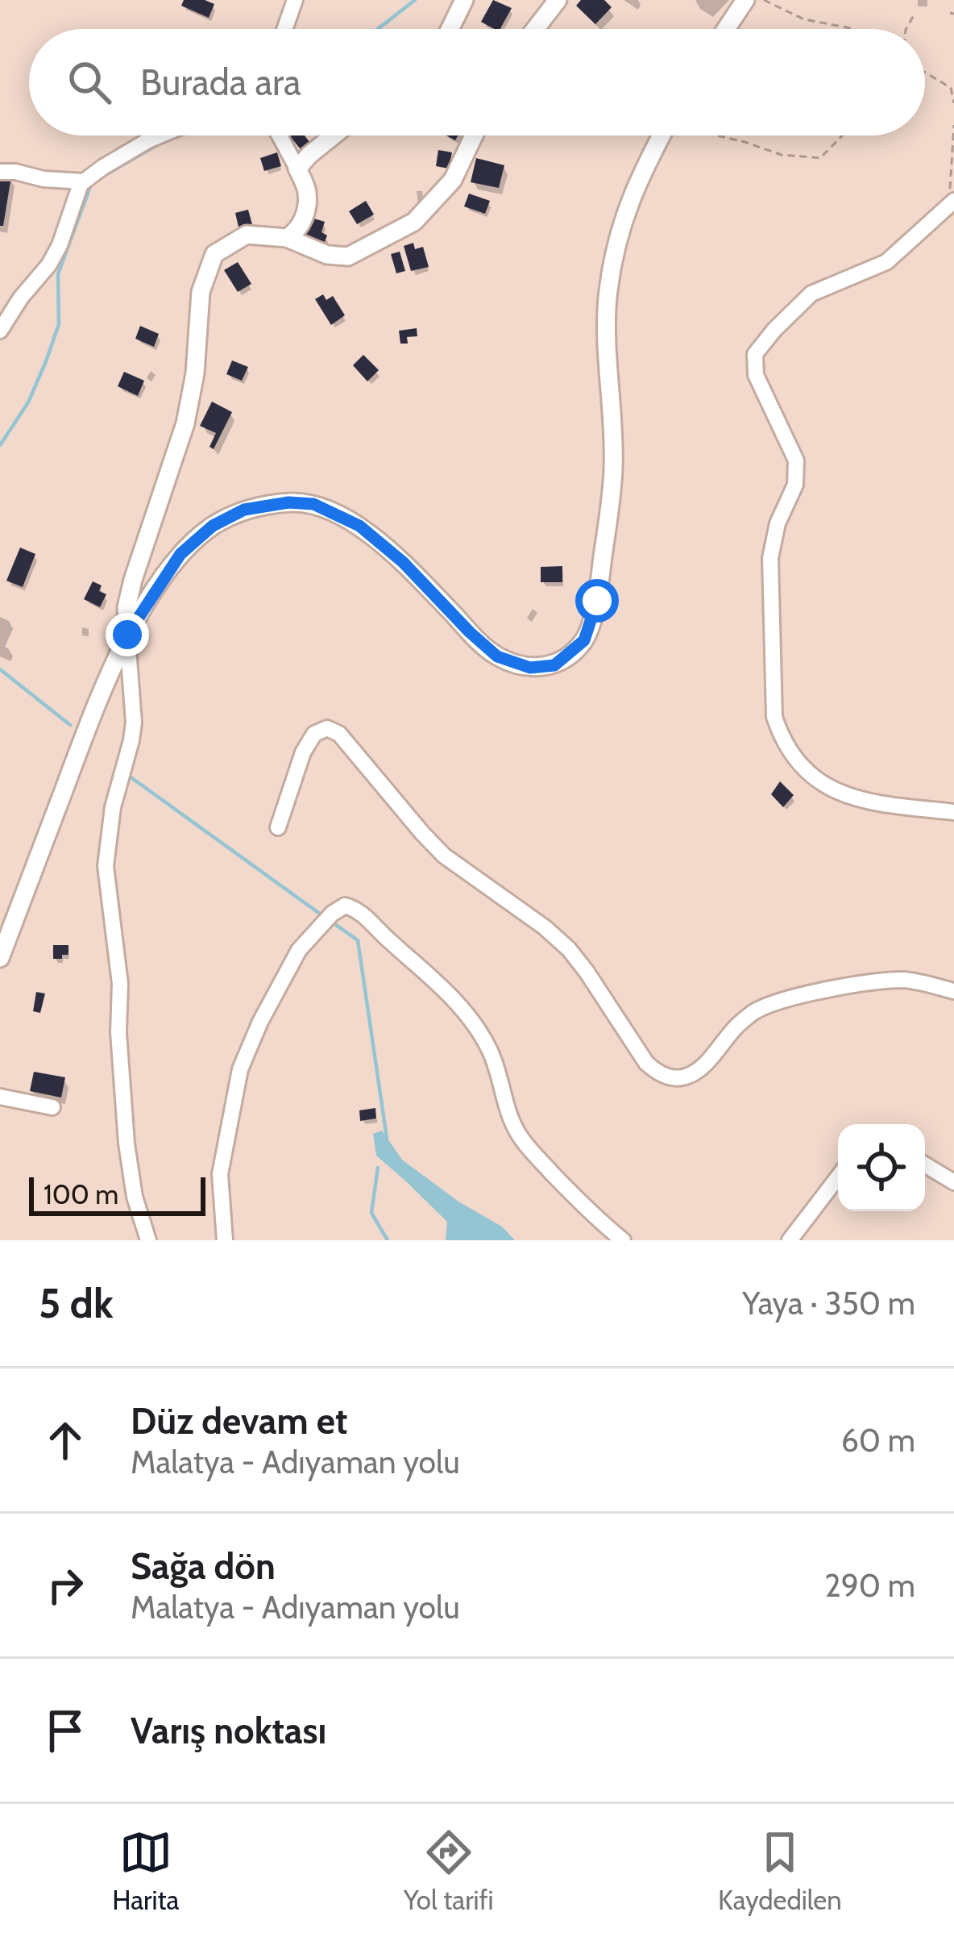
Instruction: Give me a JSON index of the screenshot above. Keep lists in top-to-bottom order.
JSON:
{
  "scale_bar": "100 m",
  "page": {
    "search": "Burada ara",
    "scale": "100 m",
    "heading": ["5 dk", "Yaya · 350 m"],
    "list": [
      ["Düz devam et", "Malatya - Adıyaman yolu", "60 m"],
      ["Sağa dön", "Malatya - Adıyaman yolu", "290 m"],
      "Varış noktası"
    ],
    "nav": ["Harita", "Yol tarifi", "Kaydedilen"]
  }
}
